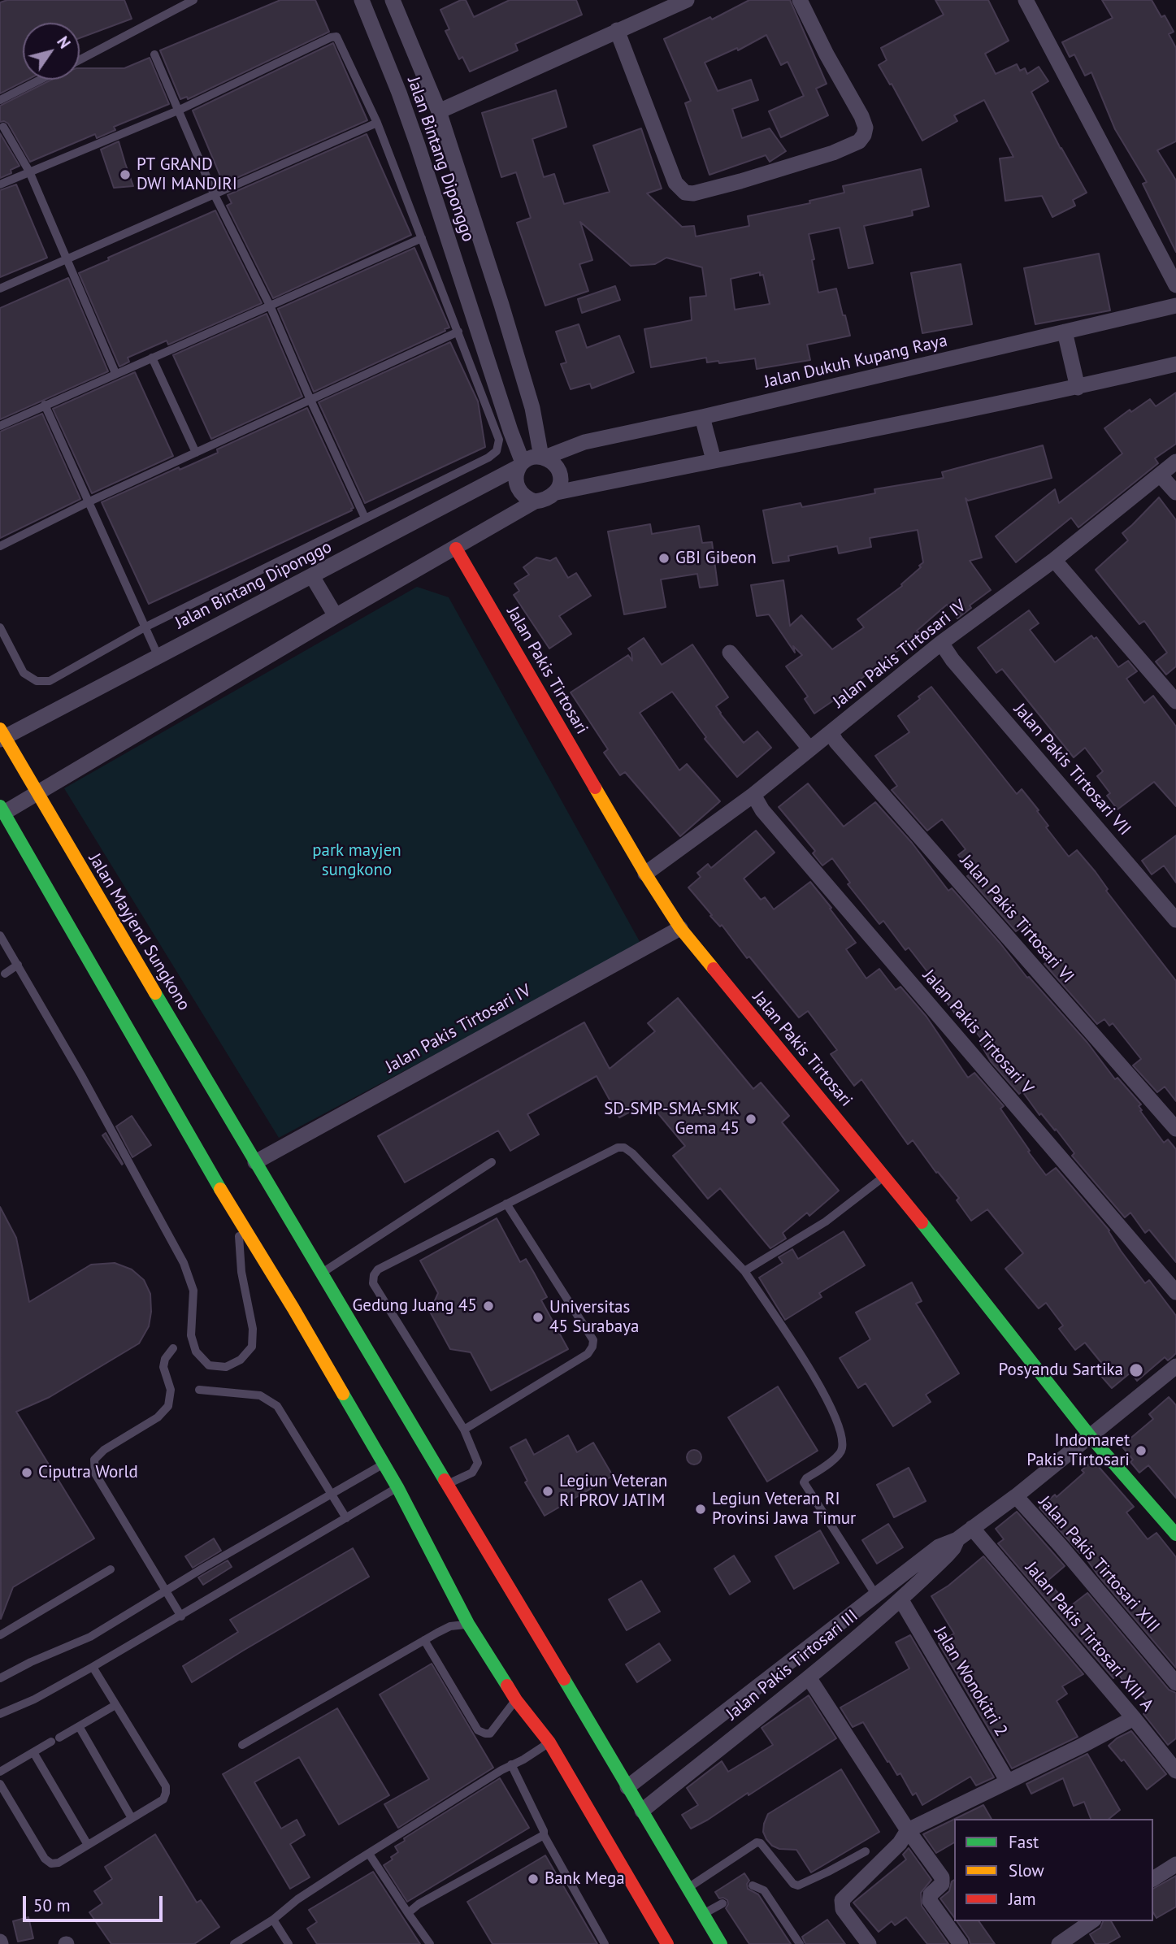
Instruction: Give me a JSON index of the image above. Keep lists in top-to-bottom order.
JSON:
{
  "streets": {
    "main road": ["Jalan Pakis Tirtosari", "Jalan Mayjend Sungkono"],
    "street": [
      "Jalan Bintang Diponggo",
      "Jalan Dukuh Kupang Raya",
      "Jalan Pakis Tirtosari IV",
      "Jalan Pakis Tirtosari VII",
      "Jalan Pakis Tirtosari VI",
      "Jalan Pakis Tirtosari V",
      "Jalan Pakis Tirtosari XIII",
      "Jalan Pakis Tirtosari XIII A",
      "Jalan Pakis Tirtosari III",
      "Jalan Wonokitri 2"
    ]
  },
  "crossings": [
    ["Jalan Bintang Diponggo", "Jalan Dukuh Kupang Raya"],
    ["Jalan Bintang Diponggo", "Jalan Mayjend Sungkono"],
    ["Jalan Pakis Tirtosari IV", "Jalan Pakis Tirtosari"],
    ["Jalan Pakis Tirtosari IV", "Jalan Pakis Tirtosari VII"],
    ["Jalan Pakis Tirtosari IV", "Jalan Pakis Tirtosari VI"],
    ["Jalan Pakis Tirtosari IV", "Jalan Mayjend Sungkono"],
    ["Jalan Pakis Tirtosari IV", "Jalan Pakis Tirtosari V"],
    ["Jalan Pakis Tirtosari", "Jalan Pakis Tirtosari III"],
    ["Jalan Mayjend Sungkono", "Jalan Pakis Tirtosari III"],
    ["Jalan Pakis Tirtosari XIII", "Jalan Pakis Tirtosari III"],
    ["Jalan Pakis Tirtosari XIII A", "Jalan Pakis Tirtosari III"],
    ["Jalan Pakis Tirtosari III", "Jalan Wonokitri 2"]
  ],
  "parks": ["park mayjen sungkono"],
  "places": [
    "PT GRAND DWI MANDIRI",
    "GBI Gibeon",
    "SD-SMP-SMA-SMK Gema 45",
    "Gedung Juang 45",
    "Universitas 45 Surabaya",
    "Posyandu Sartika",
    "Indomaret Pakis Tirtosari",
    "Ciputra World",
    "Legiun Veteran RI PROV JATIM",
    "Legiun Veteran RI Provinsi Jawa Timur",
    "Bank Mega"
  ],
  "legend": ["Fast", "Slow", "Jam"],
  "scale_bar": "50 m",
  "north": "top right"
}
